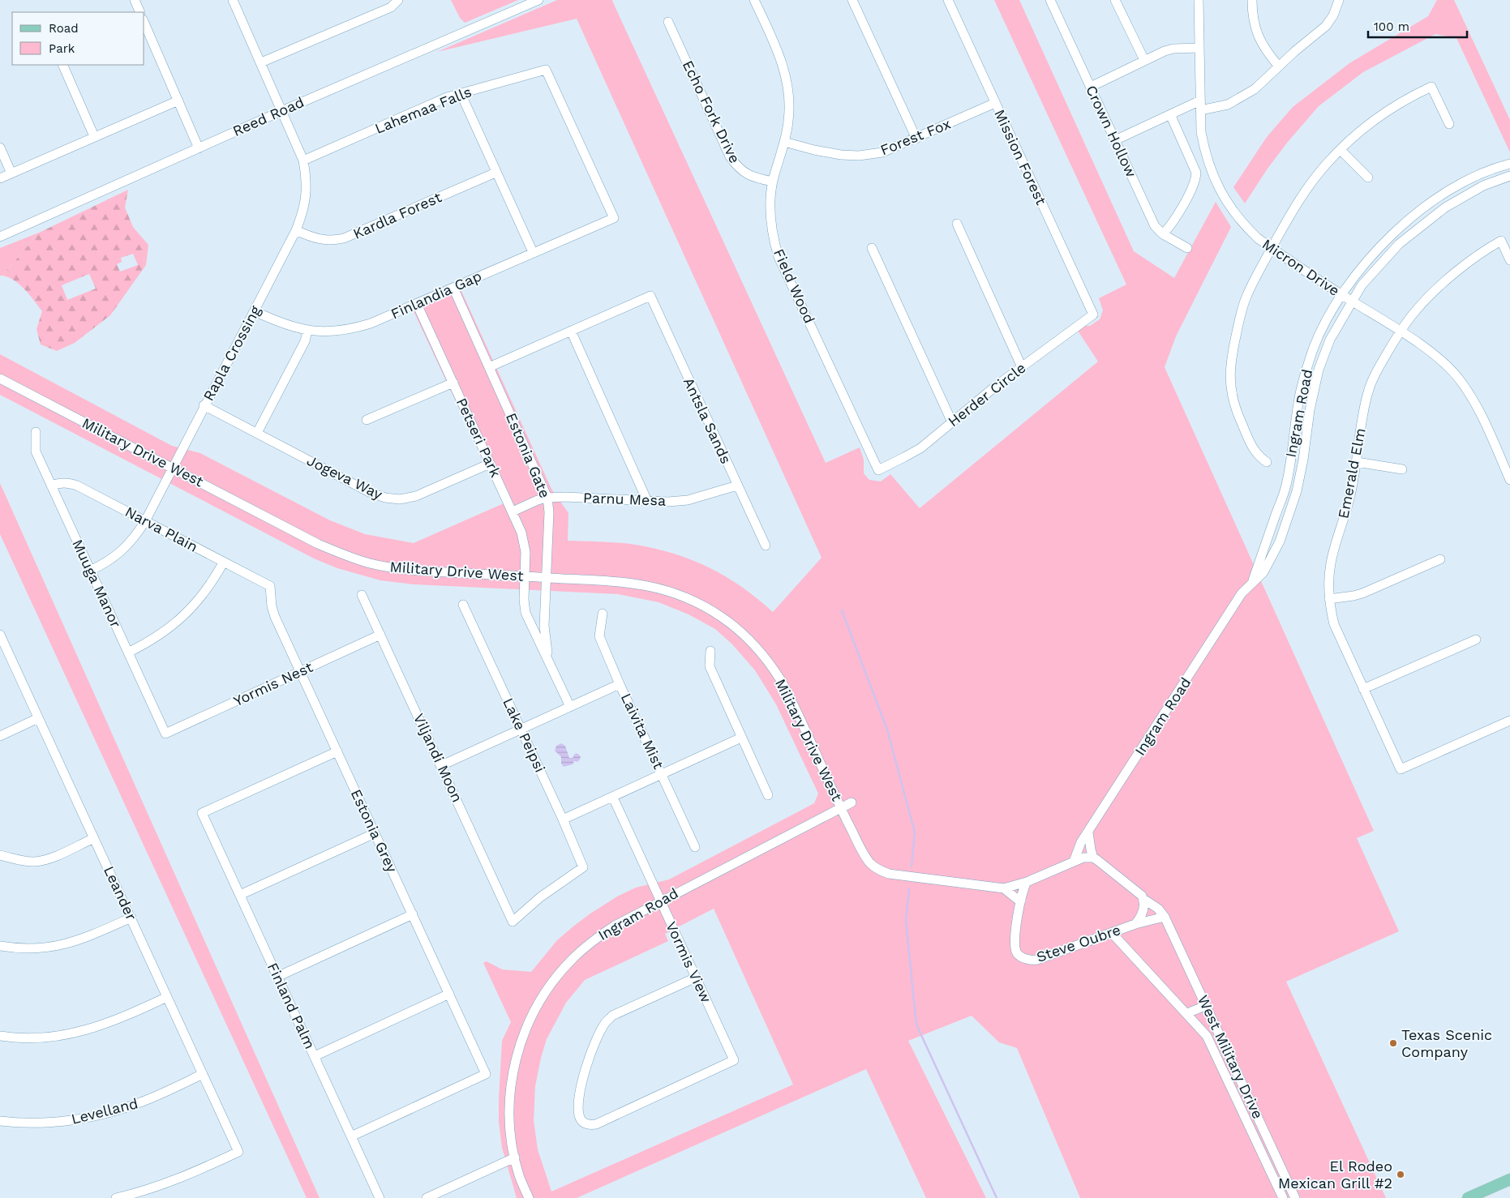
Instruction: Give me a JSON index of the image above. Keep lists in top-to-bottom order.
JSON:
{
  "streets": {
    "street": [
      "Lahemaa Falls",
      "Echo Fork Drive",
      "Reed Road",
      "Crown Hollow",
      "Forest Fox",
      "Mission Forest",
      "Kardla Forest",
      "Micron Drive",
      "Field Wood",
      "Finlandia Gap",
      "Rapla Crossing",
      "Herder Circle",
      "Ingram Road",
      "Antsla Sands",
      "Petseri Park",
      "Military Drive West",
      "Estonia Gate",
      "Emerald Elm",
      "Jogeva Way",
      "Parnu Mesa",
      "Narva Plain",
      "Muuga Manor",
      "Yormis Nest",
      "Laivita Mist",
      "Lake Peipsi",
      "Viljandi Moon",
      "Estonia Grey",
      "Leander",
      "Steve Oubre",
      "Vormis View",
      "Finland Palm",
      "West Military Drive",
      "Levelland"
    ]
  },
  "crossings": [
    ["Lahemaa Falls", "Finlandia Gap"],
    ["Lahemaa Falls", "Rapla Crossing"],
    ["Echo Fork Drive", "Field Wood"],
    ["Reed Road", "Rapla Crossing"],
    ["Forest Fox", "Mission Forest"],
    ["Forest Fox", "Field Wood"],
    ["Mission Forest", "Herder Circle"],
    ["Kardla Forest", "Rapla Crossing"],
    ["Micron Drive", "Ingram Road"],
    ["Micron Drive", "Emerald Elm"],
    ["Field Wood", "Herder Circle"],
    ["Finlandia Gap", "Rapla Crossing"],
    ["Finlandia Gap", "Petseri Park"],
    ["Finlandia Gap", "Estonia Gate"],
    ["Rapla Crossing", "Military Drive West"],
    ["Rapla Crossing", "Jogeva Way"],
    ["Rapla Crossing", "Narva Plain"],
    ["Rapla Crossing", "Muuga Manor"],
    ["Ingram Road", "Military Drive West"],
    ["Ingram Road", "Vormis View"],
    ["Antsla Sands", "Parnu Mesa"],
    ["Petseri Park", "Military Drive West"],
    ["Petseri Park", "Estonia Gate"],
    ["Petseri Park", "Jogeva Way"],
    ["Petseri Park", "Parnu Mesa"],
    ["Military Drive West", "Estonia Gate"],
    ["Estonia Gate", "Parnu Mesa"],
    ["Narva Plain", "Muuga Manor"],
    ["Narva Plain", "Estonia Grey"],
    ["Muuga Manor", "Yormis Nest"],
    ["Yormis Nest", "Viljandi Moon"],
    ["Yormis Nest", "Estonia Grey"],
    ["Lake Peipsi", "Viljandi Moon"],
    ["Estonia Grey", "Finland Palm"],
    ["Leander", "Levelland"],
    ["Steve Oubre", "West Military Drive"]
  ],
  "places": ["Texas Scenic Company", "El Rodeo Mexican Grill #2"],
  "legend": ["Road", "Park"],
  "scale_bar": "100 m"
}
